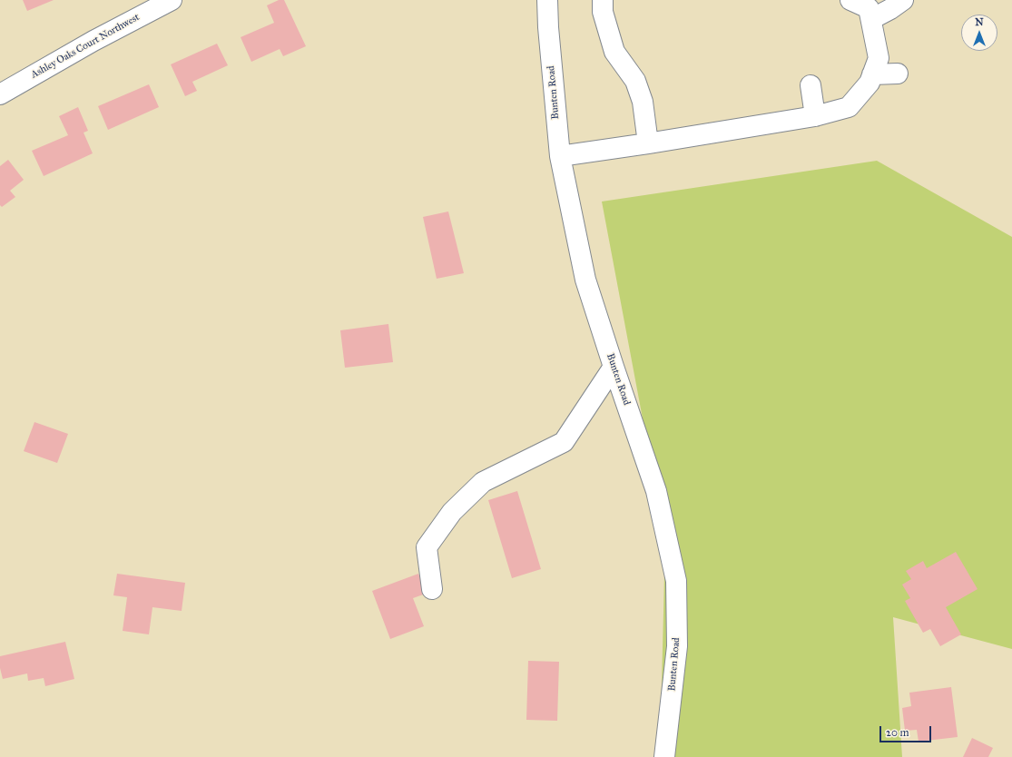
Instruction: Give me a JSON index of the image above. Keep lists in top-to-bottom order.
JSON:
{
  "streets": {
    "street": ["Ashley Oaks Court Northwest", "Bunten Road"]
  },
  "scale_bar": "20 m",
  "north": "top"
}
